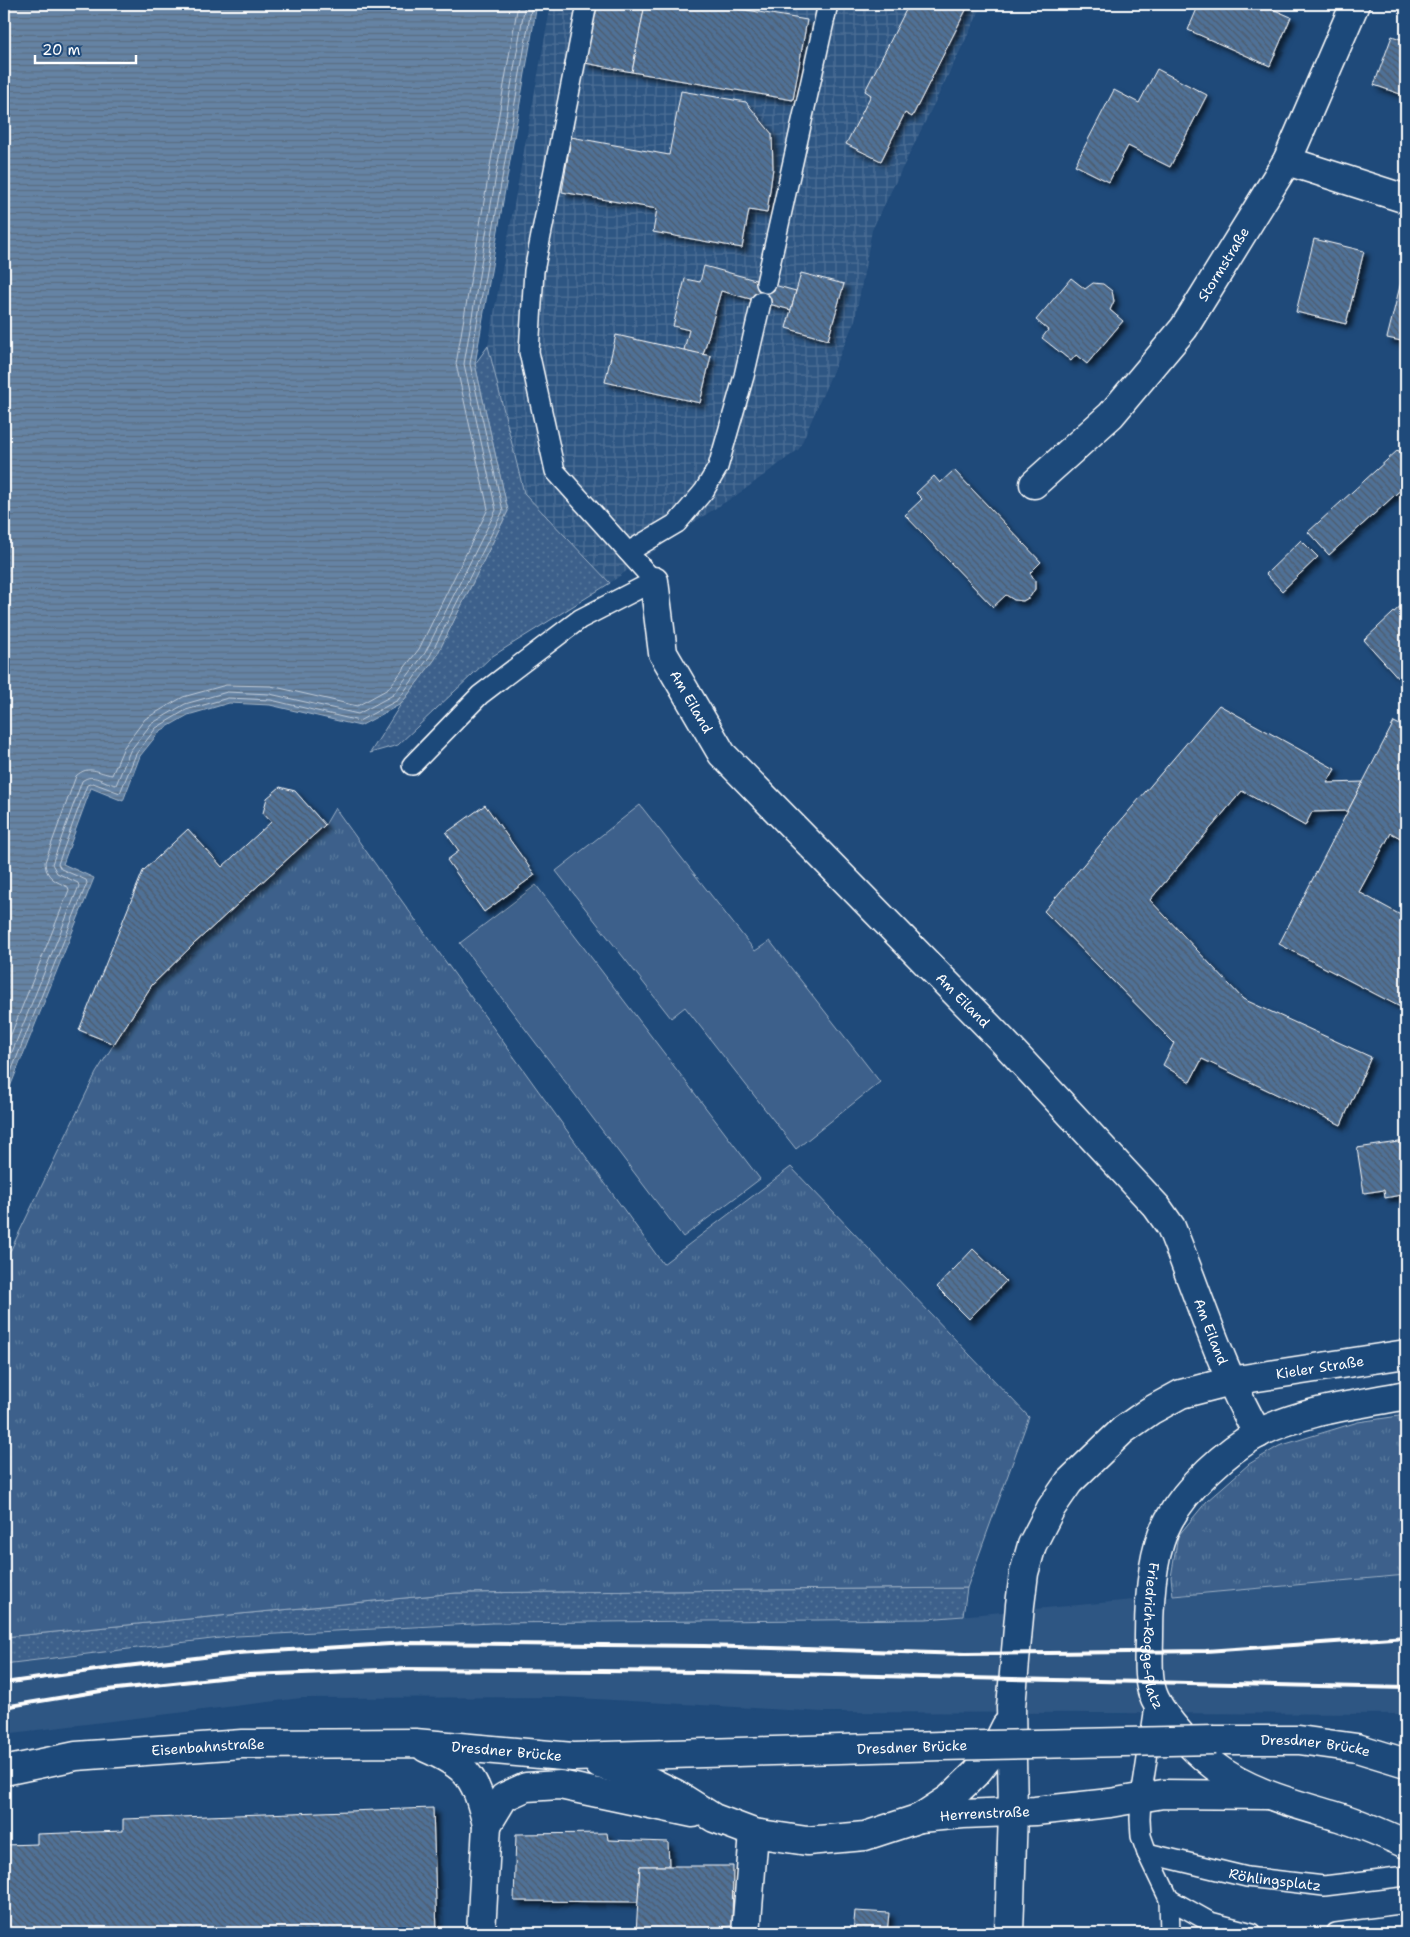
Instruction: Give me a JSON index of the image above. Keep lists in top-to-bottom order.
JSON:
{
  "streets": {
    "main road": [
      "Stormstraße",
      "Am Eiland",
      "Kieler Straße",
      "Friedrich-Rogge-Platz",
      "Eisenbahnstraße",
      "Dresdner Brücke",
      "Herrenstraße"
    ],
    "lane": ["Röhlingsplatz"]
  },
  "crossings": [
    ["Am Eiland", "Kieler Straße"],
    ["Am Eiland", "Friedrich-Rogge-Platz"],
    ["Friedrich-Rogge-Platz", "Herrenstraße"],
    ["Eisenbahnstraße", "Dresdner Brücke"],
    ["Dresdner Brücke", "Herrenstraße"]
  ],
  "scale_bar": "20 m"
}
